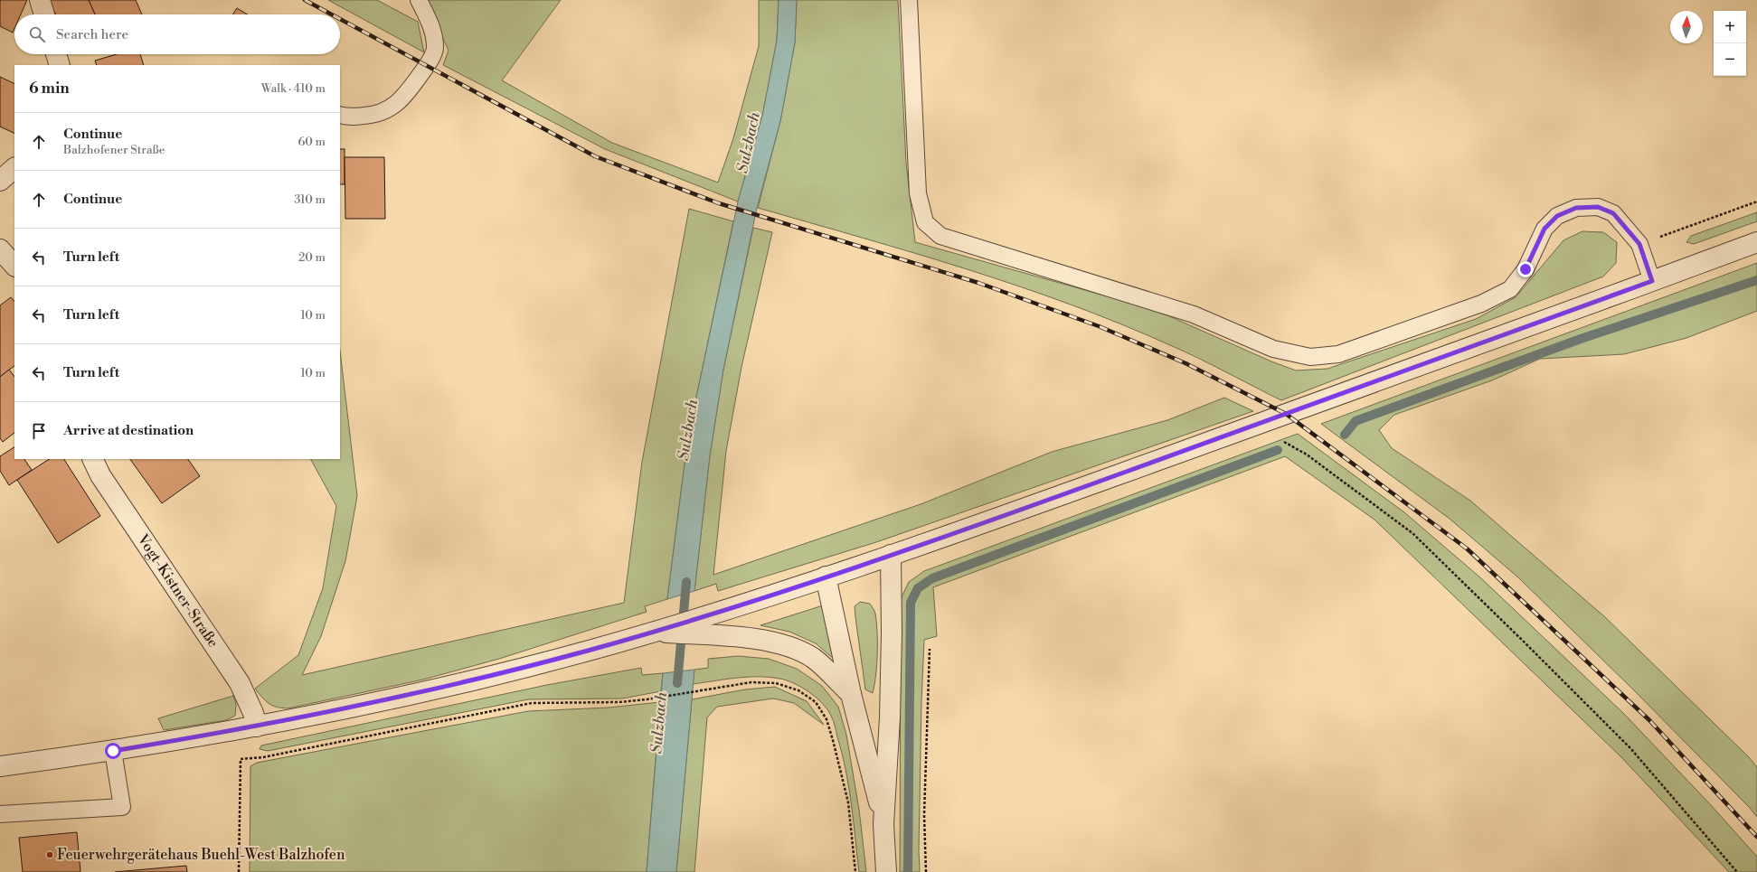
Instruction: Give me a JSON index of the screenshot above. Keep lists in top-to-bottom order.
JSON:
{
  "streets": {
    "street": ["Vogt-Kistner-Straße"]
  },
  "water": ["Sulzbach"],
  "places": ["Feuerwehrgerätehaus Buehl-West Balzhofen"],
  "north": "top",
  "page": {
    "map_buttons": ["+", "−"],
    "search": "Search here",
    "heading": ["6 min", "Walk · 410 m"],
    "list": [
      ["Continue", "Balzhofener Straße", "60 m"],
      ["Continue", "310 m"],
      ["Turn left", "20 m"],
      ["Turn left", "10 m"],
      ["Turn left", "10 m"],
      "Arrive at destination"
    ]
  }
}
